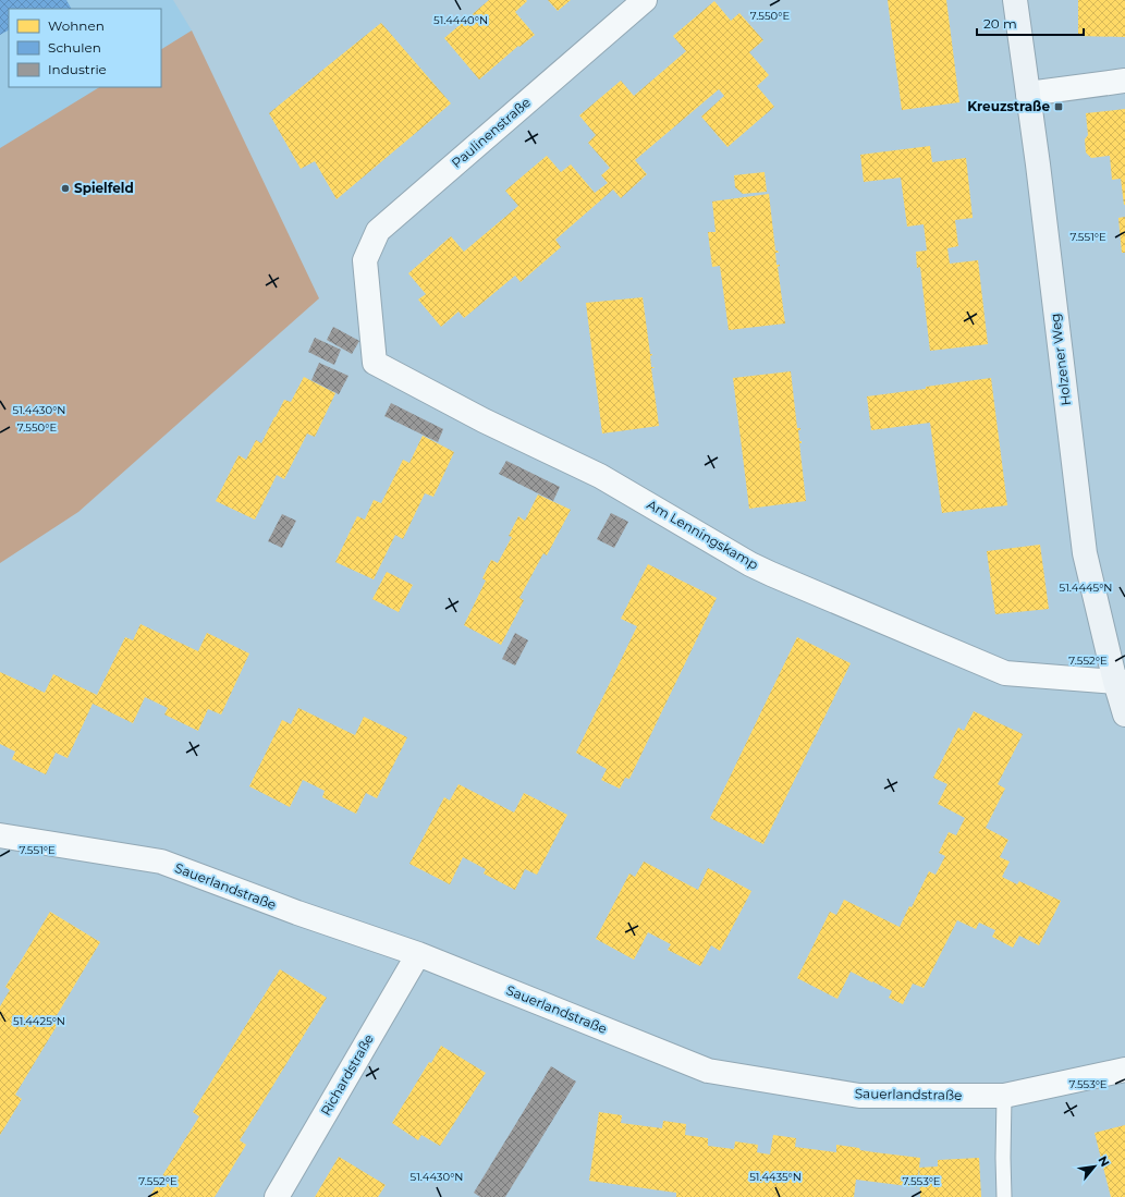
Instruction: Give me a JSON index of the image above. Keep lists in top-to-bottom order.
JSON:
{
  "streets": {
    "main road": ["Holzener Weg"],
    "street": [
      "Paulinenstraße",
      "Am Lenningskamp",
      "Sauerlandstraße",
      "Richardstraße"
    ]
  },
  "crossings": [
    ["Paulinenstraße", "Am Lenningskamp"],
    ["Holzener Weg", "Am Lenningskamp"],
    ["Sauerlandstraße", "Richardstraße"]
  ],
  "places": {
    "transit": ["Kreuzstraße"],
    "other": ["Spielfeld"]
  },
  "legend": ["Wohnen", "Schulen", "Industrie"],
  "scale_bar": "20 m",
  "north": "top right",
  "coordinates": [
    "7.550°E",
    "51.4440°N",
    "7.551°E",
    "51.4430°N",
    "51.4445°N",
    "7.552°E",
    "51.4425°N",
    "7.553°E",
    "51.4435°N"
  ]
}
